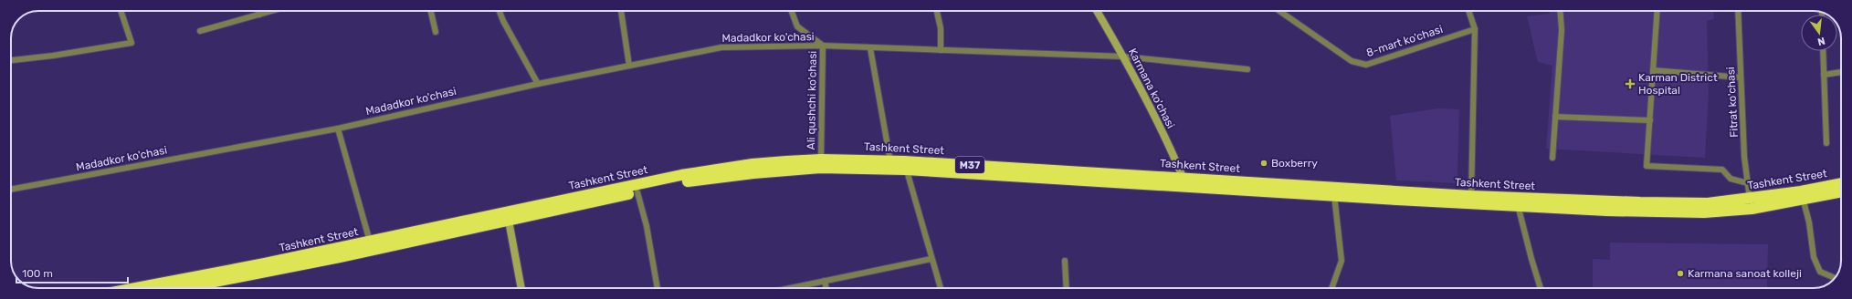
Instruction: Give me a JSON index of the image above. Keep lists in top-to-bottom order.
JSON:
{
  "streets": {
    "highway": ["Tashkent Street", "M37"],
    "main road": ["Karmana ko'chasi"],
    "street": [
      "Madadkor ko'chasi",
      "8-mart ko'chasi",
      "Ali qushchi ko'chasi",
      "Fitrat ko'chasi"
    ]
  },
  "crossings": [
    ["Madadkor ko'chasi", "Karmana ko'chasi"],
    ["Madadkor ko'chasi", "Ali qushchi ko'chasi"],
    ["Karmana ko'chasi", "Tashkent Street"],
    ["Ali qushchi ko'chasi", "Tashkent Street"],
    ["Fitrat ko'chasi", "Tashkent Street"]
  ],
  "places": {
    "health": ["Karman District Hospital"],
    "other": ["Boxberry", "Karmana sanoat kolleji"]
  },
  "scale_bar": "100 m",
  "north": "bottom"
}
